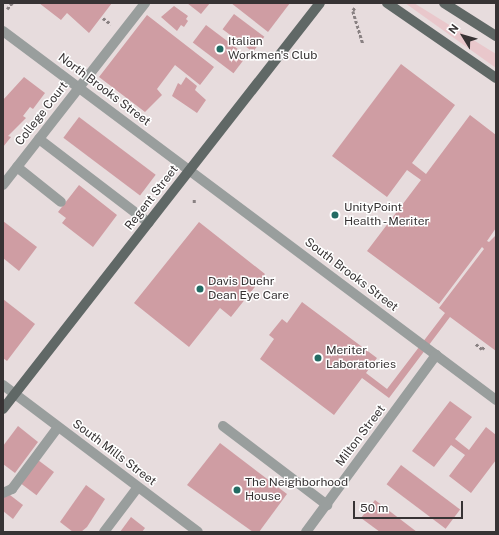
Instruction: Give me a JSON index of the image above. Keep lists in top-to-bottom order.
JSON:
{
  "streets": {
    "main road": ["Regent Street"],
    "street": [
      "North Brooks Street",
      "College Court",
      "South Brooks Street",
      "Milton Street",
      "South Mills Street"
    ]
  },
  "crossings": [
    ["North Brooks Street", "College Court"],
    ["North Brooks Street", "Regent Street"],
    ["North Brooks Street", "South Brooks Street"],
    ["Regent Street", "South Brooks Street"],
    ["Regent Street", "South Mills Street"],
    ["South Brooks Street", "Milton Street"]
  ],
  "places": [
    "Italian Workmen's Club",
    "UnityPoint Health - Meriter",
    "Davis Duehr Dean Eye Care",
    "Meriter Laboratories",
    "The Neighborhood House"
  ],
  "scale_bar": "50 m",
  "north": "top left"
}
